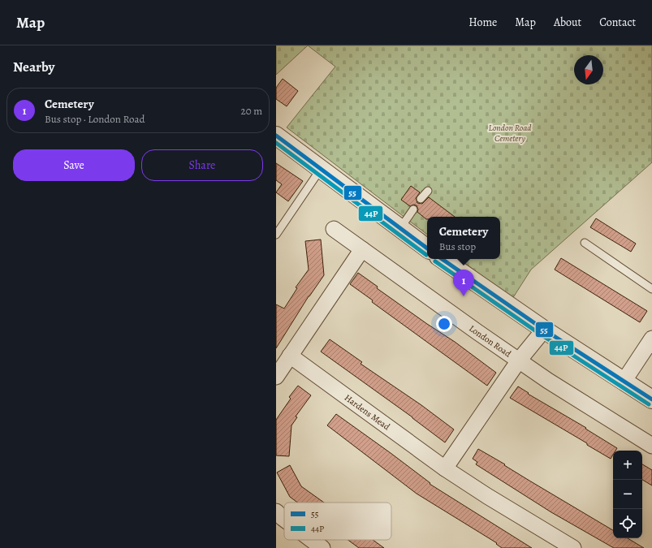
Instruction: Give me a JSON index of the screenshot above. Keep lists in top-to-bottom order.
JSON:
{
  "streets": {
    "street": ["London Road", "Hardens Mead"]
  },
  "parks": ["London Road Cemetery"],
  "lines": ["transit line 55", "transit line 44P"],
  "legend": ["55", "44P"],
  "north": "bottom",
  "page": {
    "header": "Map",
    "nav": [
      "Home",
      "Map",
      "About",
      "Contact"
    ],
    "heading": "Nearby",
    "list": [
      {
        "mark": "1",
        "name": "Cemetery",
        "note": "Bus stop · London Road",
        "value": "20 m"
      }
    ],
    "buttons": ["Save", "Share"],
    "popup": ["Cemetery", "Bus stop"],
    "pins": "1",
    "map_buttons": ["+", "−"]
  }
}
